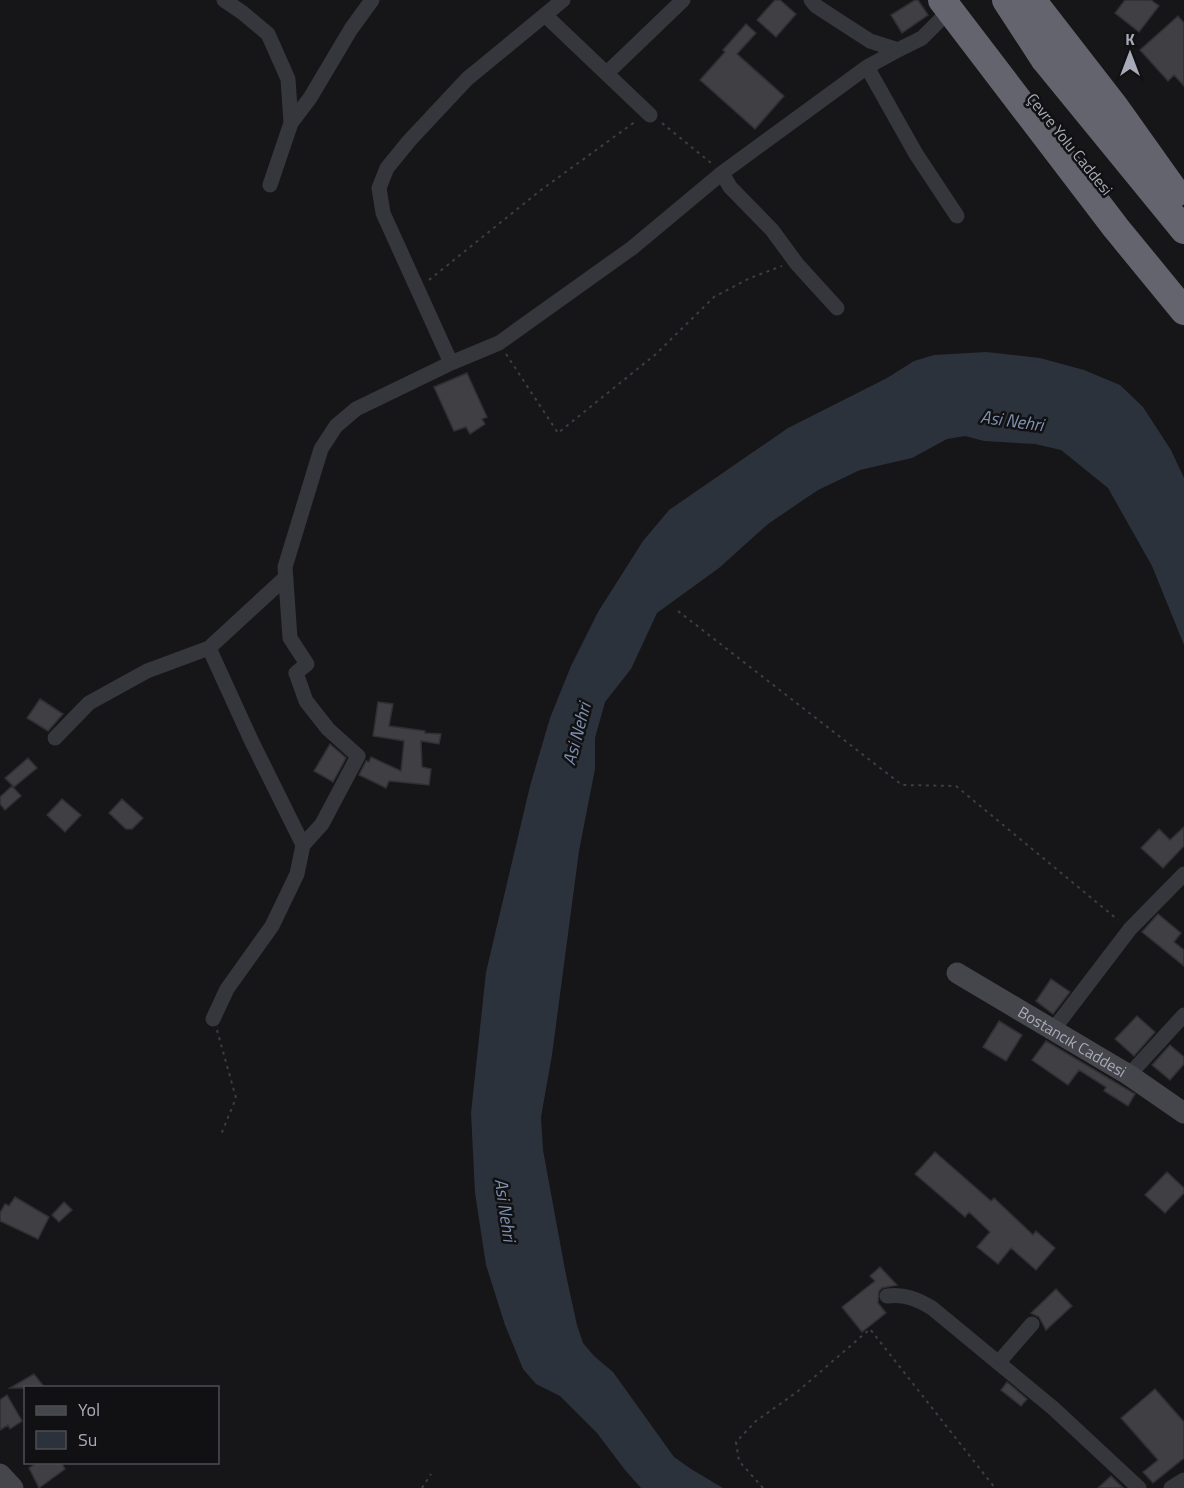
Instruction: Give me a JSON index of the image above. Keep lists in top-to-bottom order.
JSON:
{
  "streets": {
    "highway": ["Çevre Yolu Caddesi"],
    "street": ["Bostancık Caddesi"]
  },
  "water": ["Asi Nehri"],
  "legend": ["Yol", "Su"],
  "north": "top"
}
